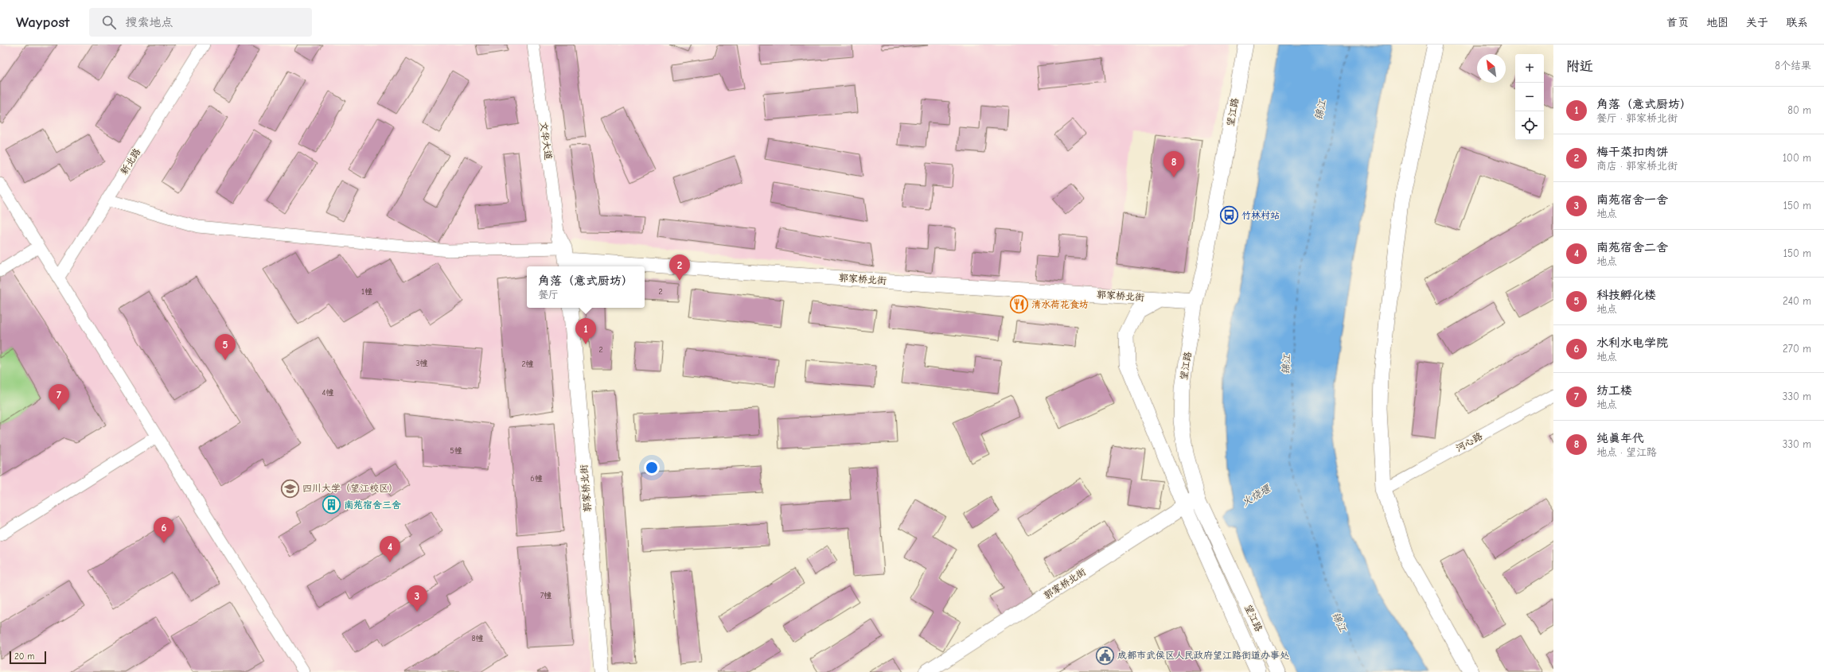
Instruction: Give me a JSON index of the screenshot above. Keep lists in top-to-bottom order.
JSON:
{
  "streets": {
    "street": [
      "望江路",
      "文华大道",
      "新北路",
      "郭家桥北街",
      "河心路"
    ]
  },
  "crossings": [
    ["望江路", "郭家桥北街"],
    ["文华大道", "郭家桥北街"]
  ],
  "water": ["锦江", "火烧堰"],
  "places": {
    "bus stop": ["竹林村站"],
    "restaurant": ["清水荷花食坊"],
    "school or university": ["四川大学（望江校区）"],
    "building": ["南苑宿舍三舍"],
    "public building": ["成都市武侯区人民政府望江路街道办事处"]
  },
  "house_numbers": [
    "1幢",
    "2",
    "2",
    "3幢",
    "2幢",
    "4幢",
    "5幢",
    "6幢",
    "7幢",
    "8幢"
  ],
  "scale_bar": "20 m",
  "north": "top left",
  "page": {
    "header": "Waypost",
    "search": "搜索地点",
    "nav": [
      "首页",
      "地图",
      "关于",
      "联系"
    ],
    "heading": ["附近", "8个结果"],
    "map_buttons": ["+", "−"],
    "list": [
      {
        "mark": "1",
        "name": "角落（意式厨坊）",
        "note": "餐厅 · 郭家桥北街",
        "value": "80 m"
      },
      {
        "mark": "2",
        "name": "梅干菜扣肉饼",
        "note": "商店 · 郭家桥北街",
        "value": "100 m"
      },
      {
        "mark": "3",
        "name": "南苑宿舍一舍",
        "note": "地点",
        "value": "150 m"
      },
      {
        "mark": "4",
        "name": "南苑宿舍二舍",
        "note": "地点",
        "value": "150 m"
      },
      {
        "mark": "5",
        "name": "科技孵化楼",
        "note": "地点",
        "value": "240 m"
      },
      {
        "mark": "6",
        "name": "水利水电学院",
        "note": "地点",
        "value": "270 m"
      },
      {
        "mark": "7",
        "name": "纺工楼",
        "note": "地点",
        "value": "330 m"
      },
      {
        "mark": "8",
        "name": "纯真年代",
        "note": "地点 · 望江路",
        "value": "330 m"
      }
    ],
    "pins": [
      "8",
      "2",
      "1",
      "5",
      "7",
      "6",
      "4",
      "3"
    ],
    "popup": ["角落（意式厨坊）", "餐厅"],
    "scale": "20 m"
  }
}
